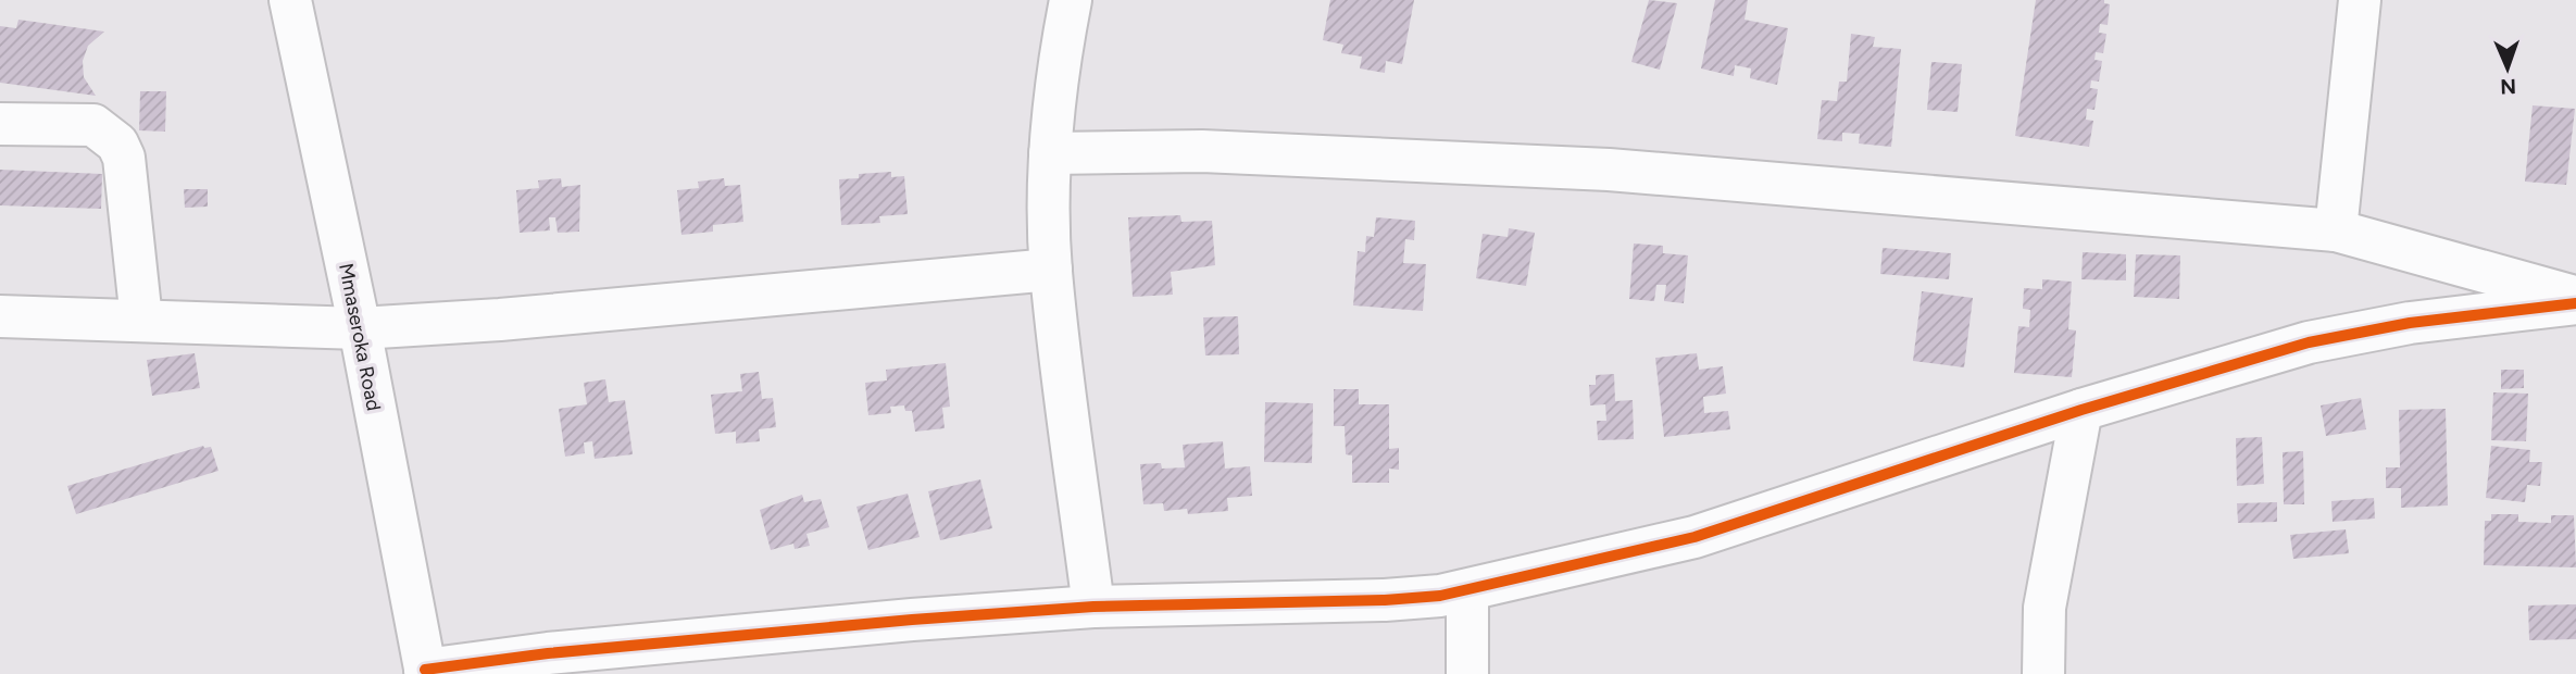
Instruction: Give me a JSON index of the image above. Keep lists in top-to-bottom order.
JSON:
{
  "streets": {
    "street": ["Mmaseroka Road"]
  },
  "north": "bottom"
}
